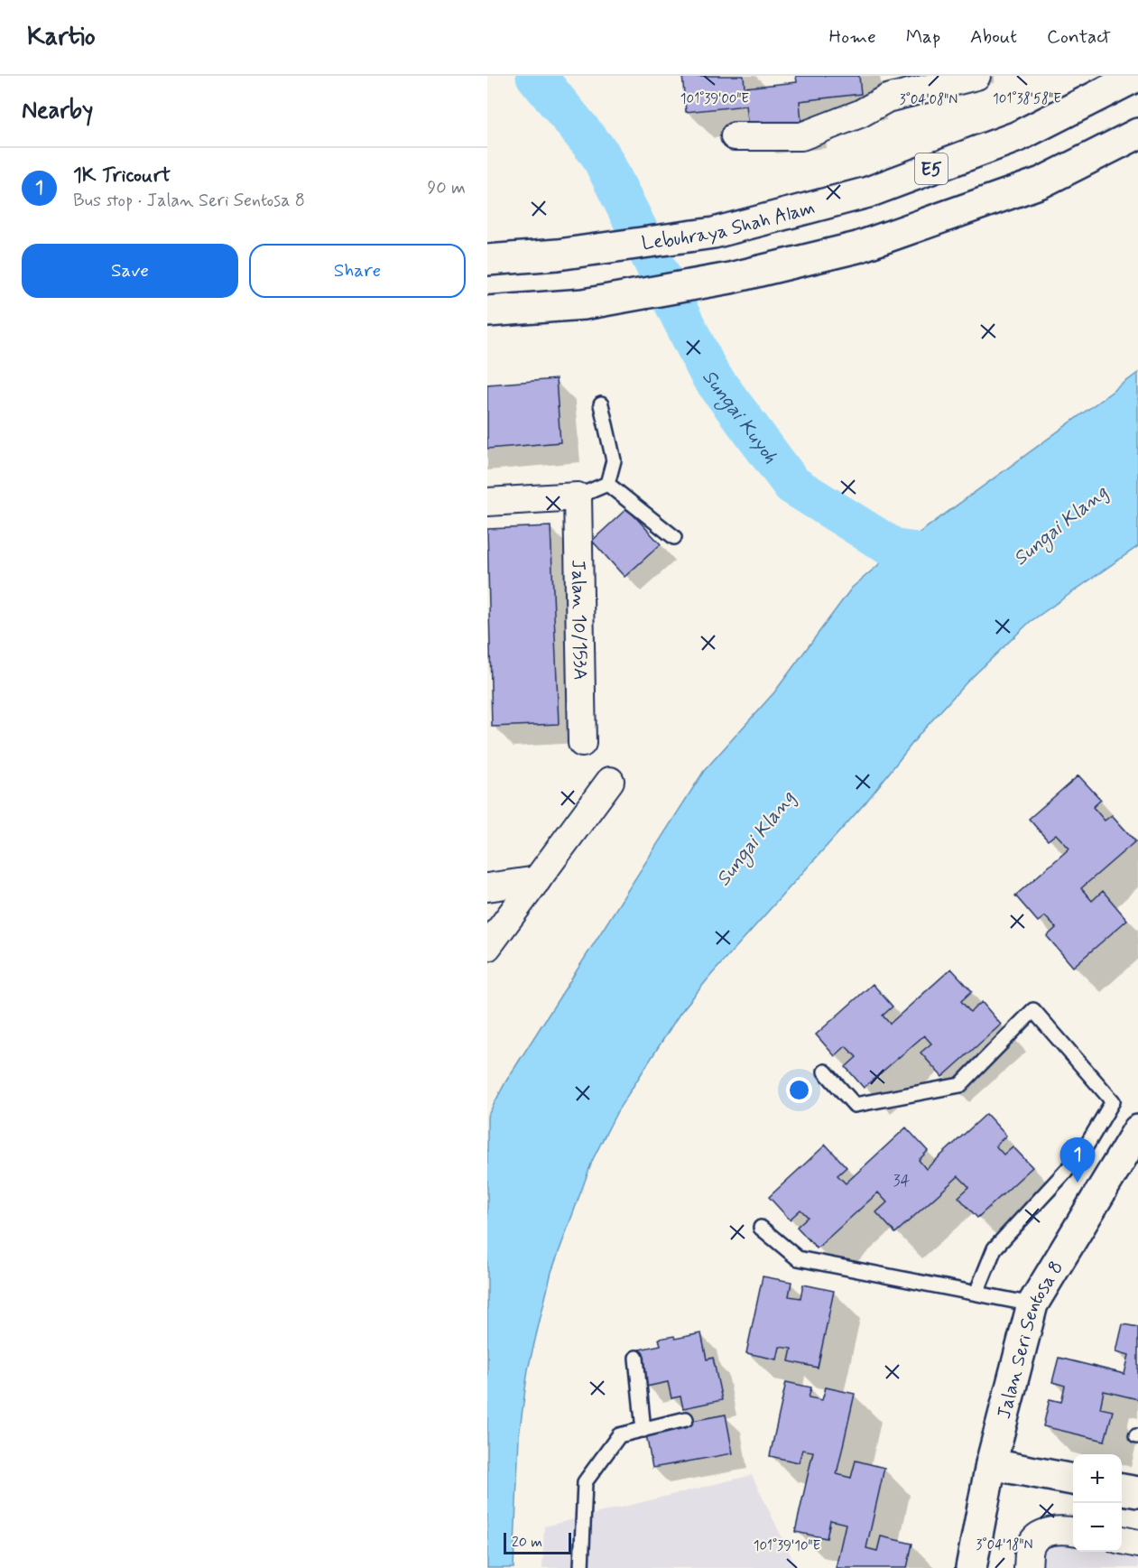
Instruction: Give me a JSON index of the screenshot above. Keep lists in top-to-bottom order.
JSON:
{
  "streets": {
    "main road": ["E5", "Lebuhraya Shah Alam", "Jalan Seri Sentosa 8"],
    "street": ["Jalan 10/153A"]
  },
  "water": ["Sungai Kuyoh", "Sungai Klang"],
  "house_numbers": ["34"],
  "scale_bar": "20 m",
  "page": {
    "header": "Kartio",
    "nav": [
      "Home",
      "Map",
      "About",
      "Contact"
    ],
    "heading": "Nearby",
    "list": [
      {
        "mark": "1",
        "name": "1K Tricourt",
        "note": "Bus stop · Jalan Seri Sentosa 8",
        "value": "90 m"
      }
    ],
    "buttons": ["Save", "Share"],
    "pins": "1",
    "map_buttons": ["+", "−"],
    "scale": "20 m"
  },
  "coordinates": [
    "101°39'00\"E",
    "101°38'58\"E",
    "3°04'08\"N",
    "3°04'18\"N",
    "101°39'10\"E"
  ]
}
